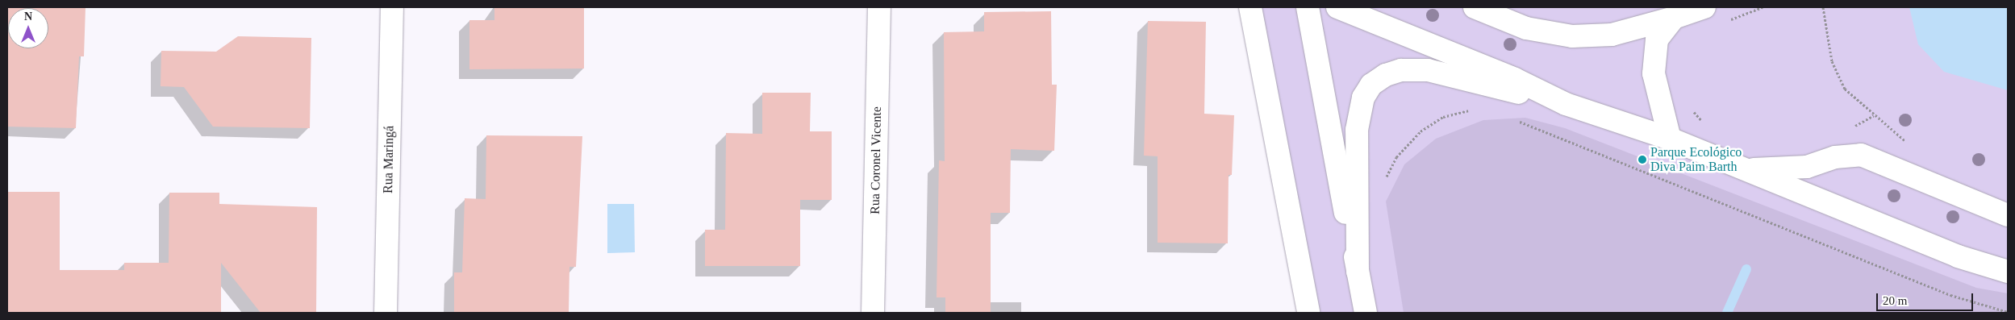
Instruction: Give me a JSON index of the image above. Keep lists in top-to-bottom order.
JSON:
{
  "streets": {
    "street": ["Rua Maringá", "Rua Coronel Vicente"]
  },
  "places": ["Parque Ecológico Diva Paim Barth"],
  "scale_bar": "20 m",
  "north": "top"
}
